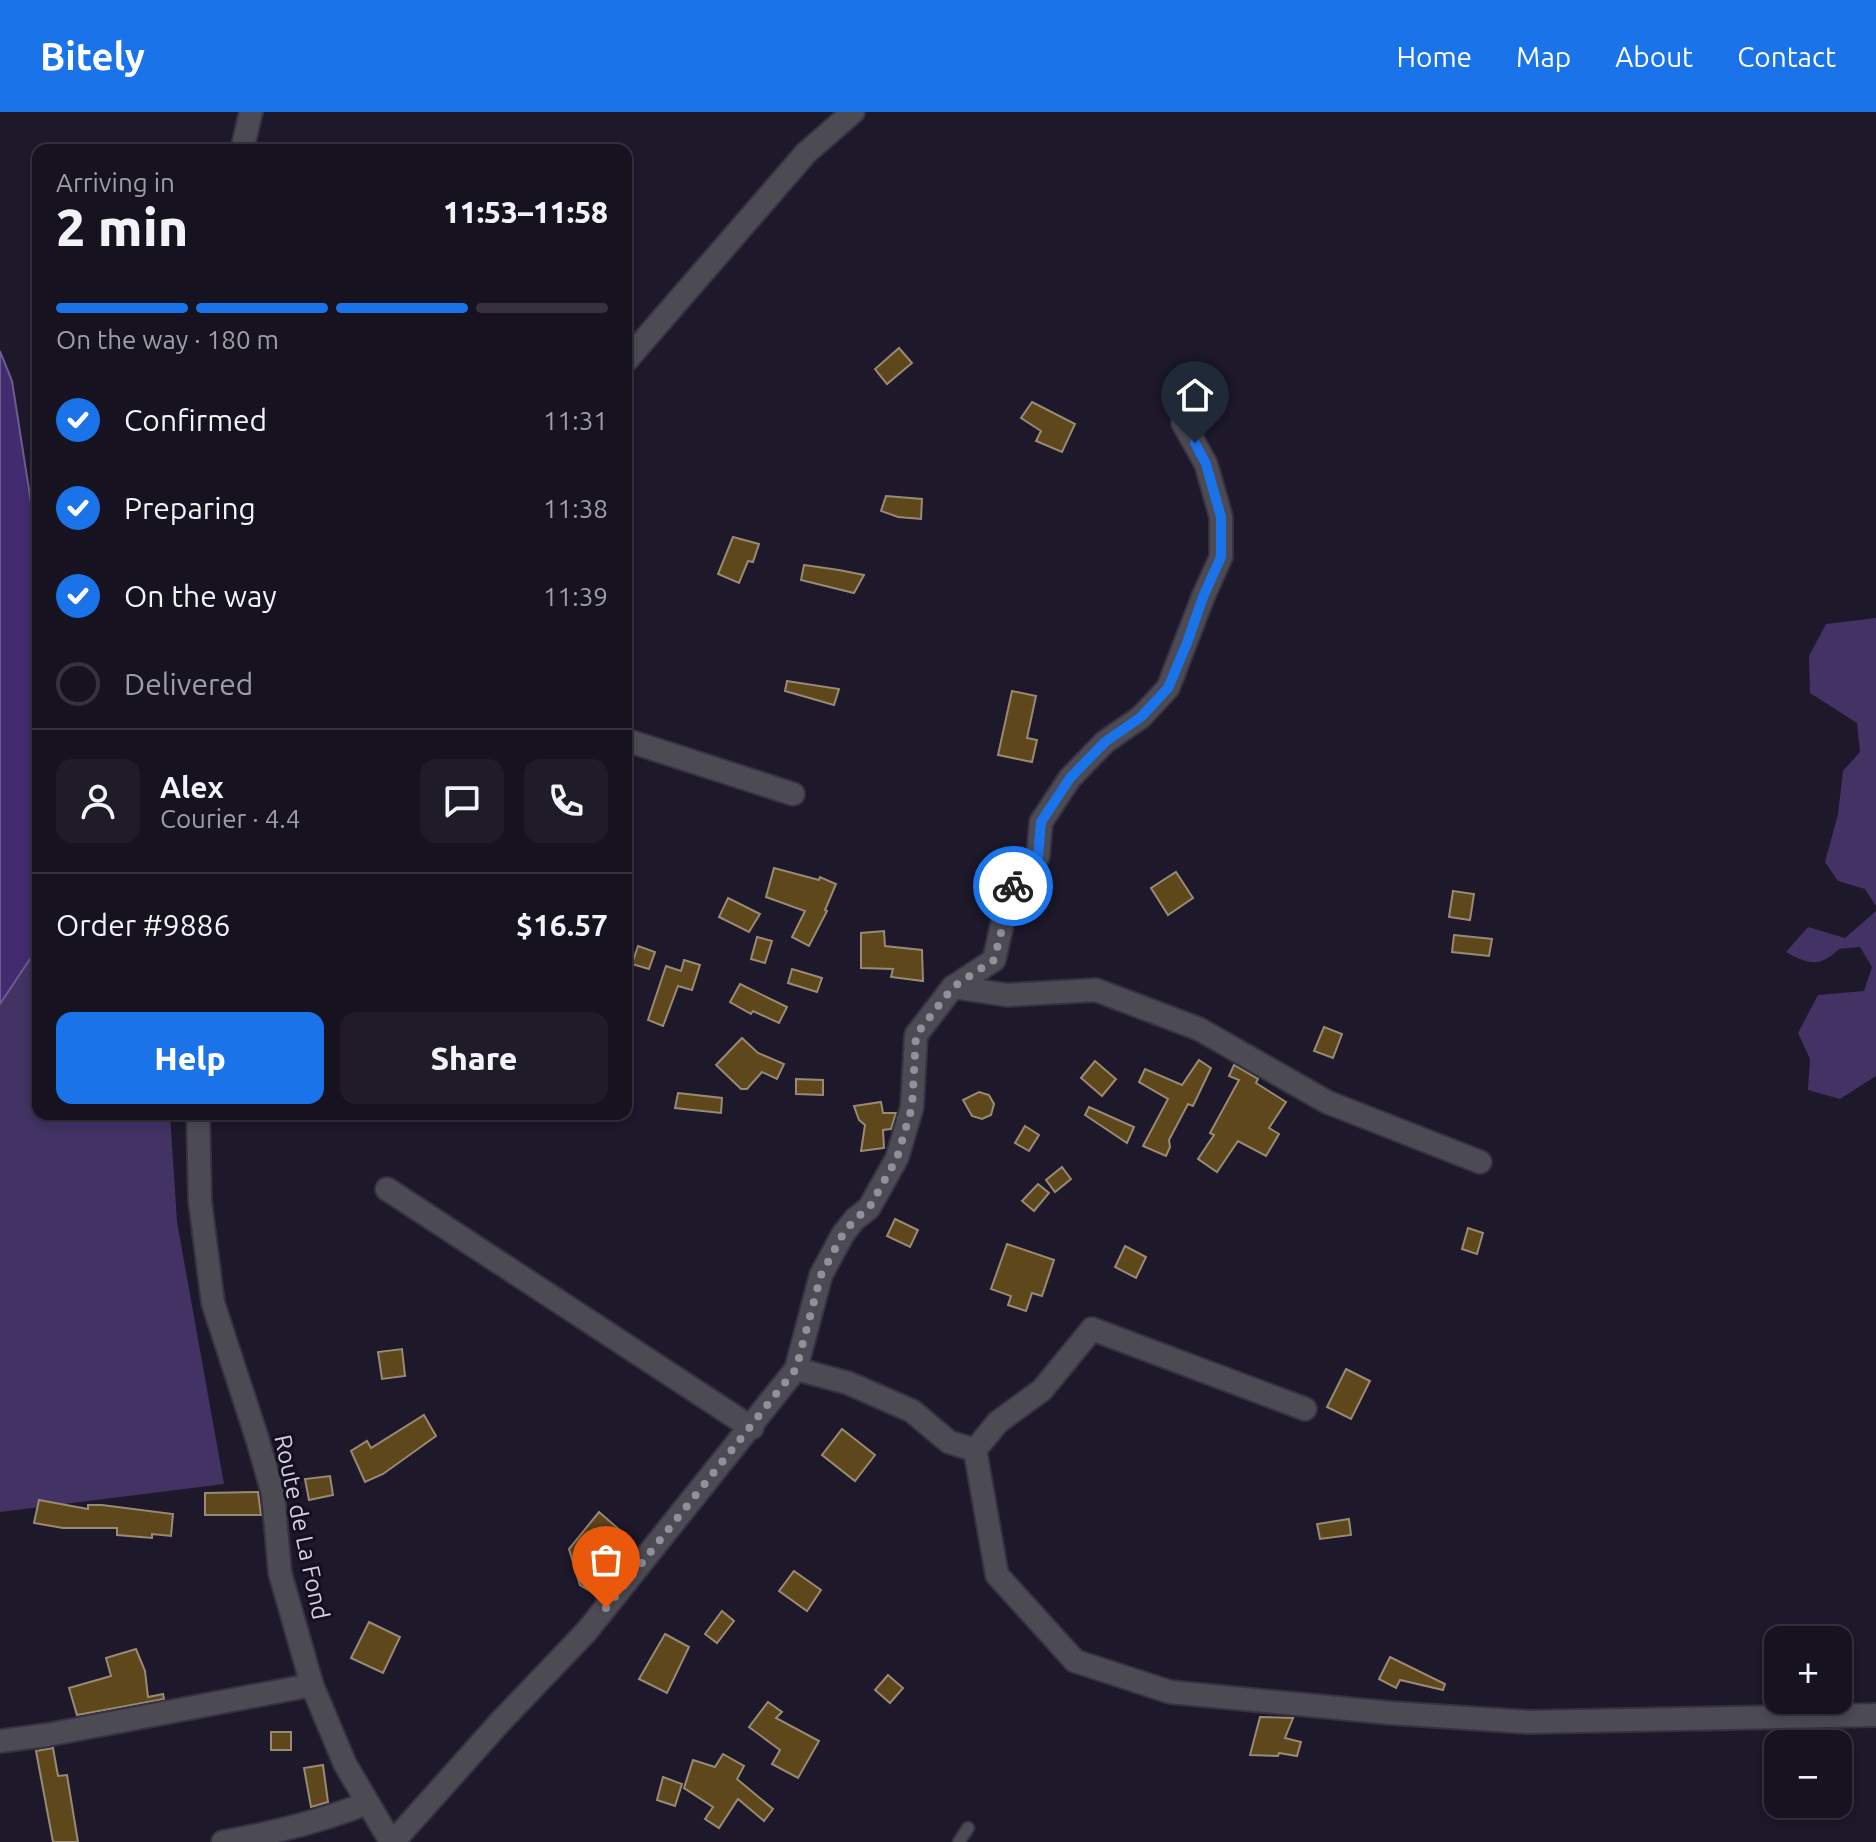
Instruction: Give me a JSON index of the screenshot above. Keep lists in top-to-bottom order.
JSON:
{
  "streets": {
    "street": ["Route de La Fond"]
  },
  "page": {
    "header": "Bitely",
    "nav": [
      "Home",
      "Map",
      "About",
      "Contact"
    ],
    "heading": ["2 min", "Arriving in", "11:53–11:58"],
    "panel": [
      "Alex",
      "Courier · 4.4",
      "Order #9886",
      "$16.57"
    ],
    "bar": "On the way · 180 m",
    "list": [
      ["Confirmed", "11:31"],
      ["Preparing", "11:38"],
      ["On the way", "11:39"],
      "Delivered"
    ],
    "buttons": ["Help", "Share"],
    "map_buttons": ["+", "−"]
  }
}
